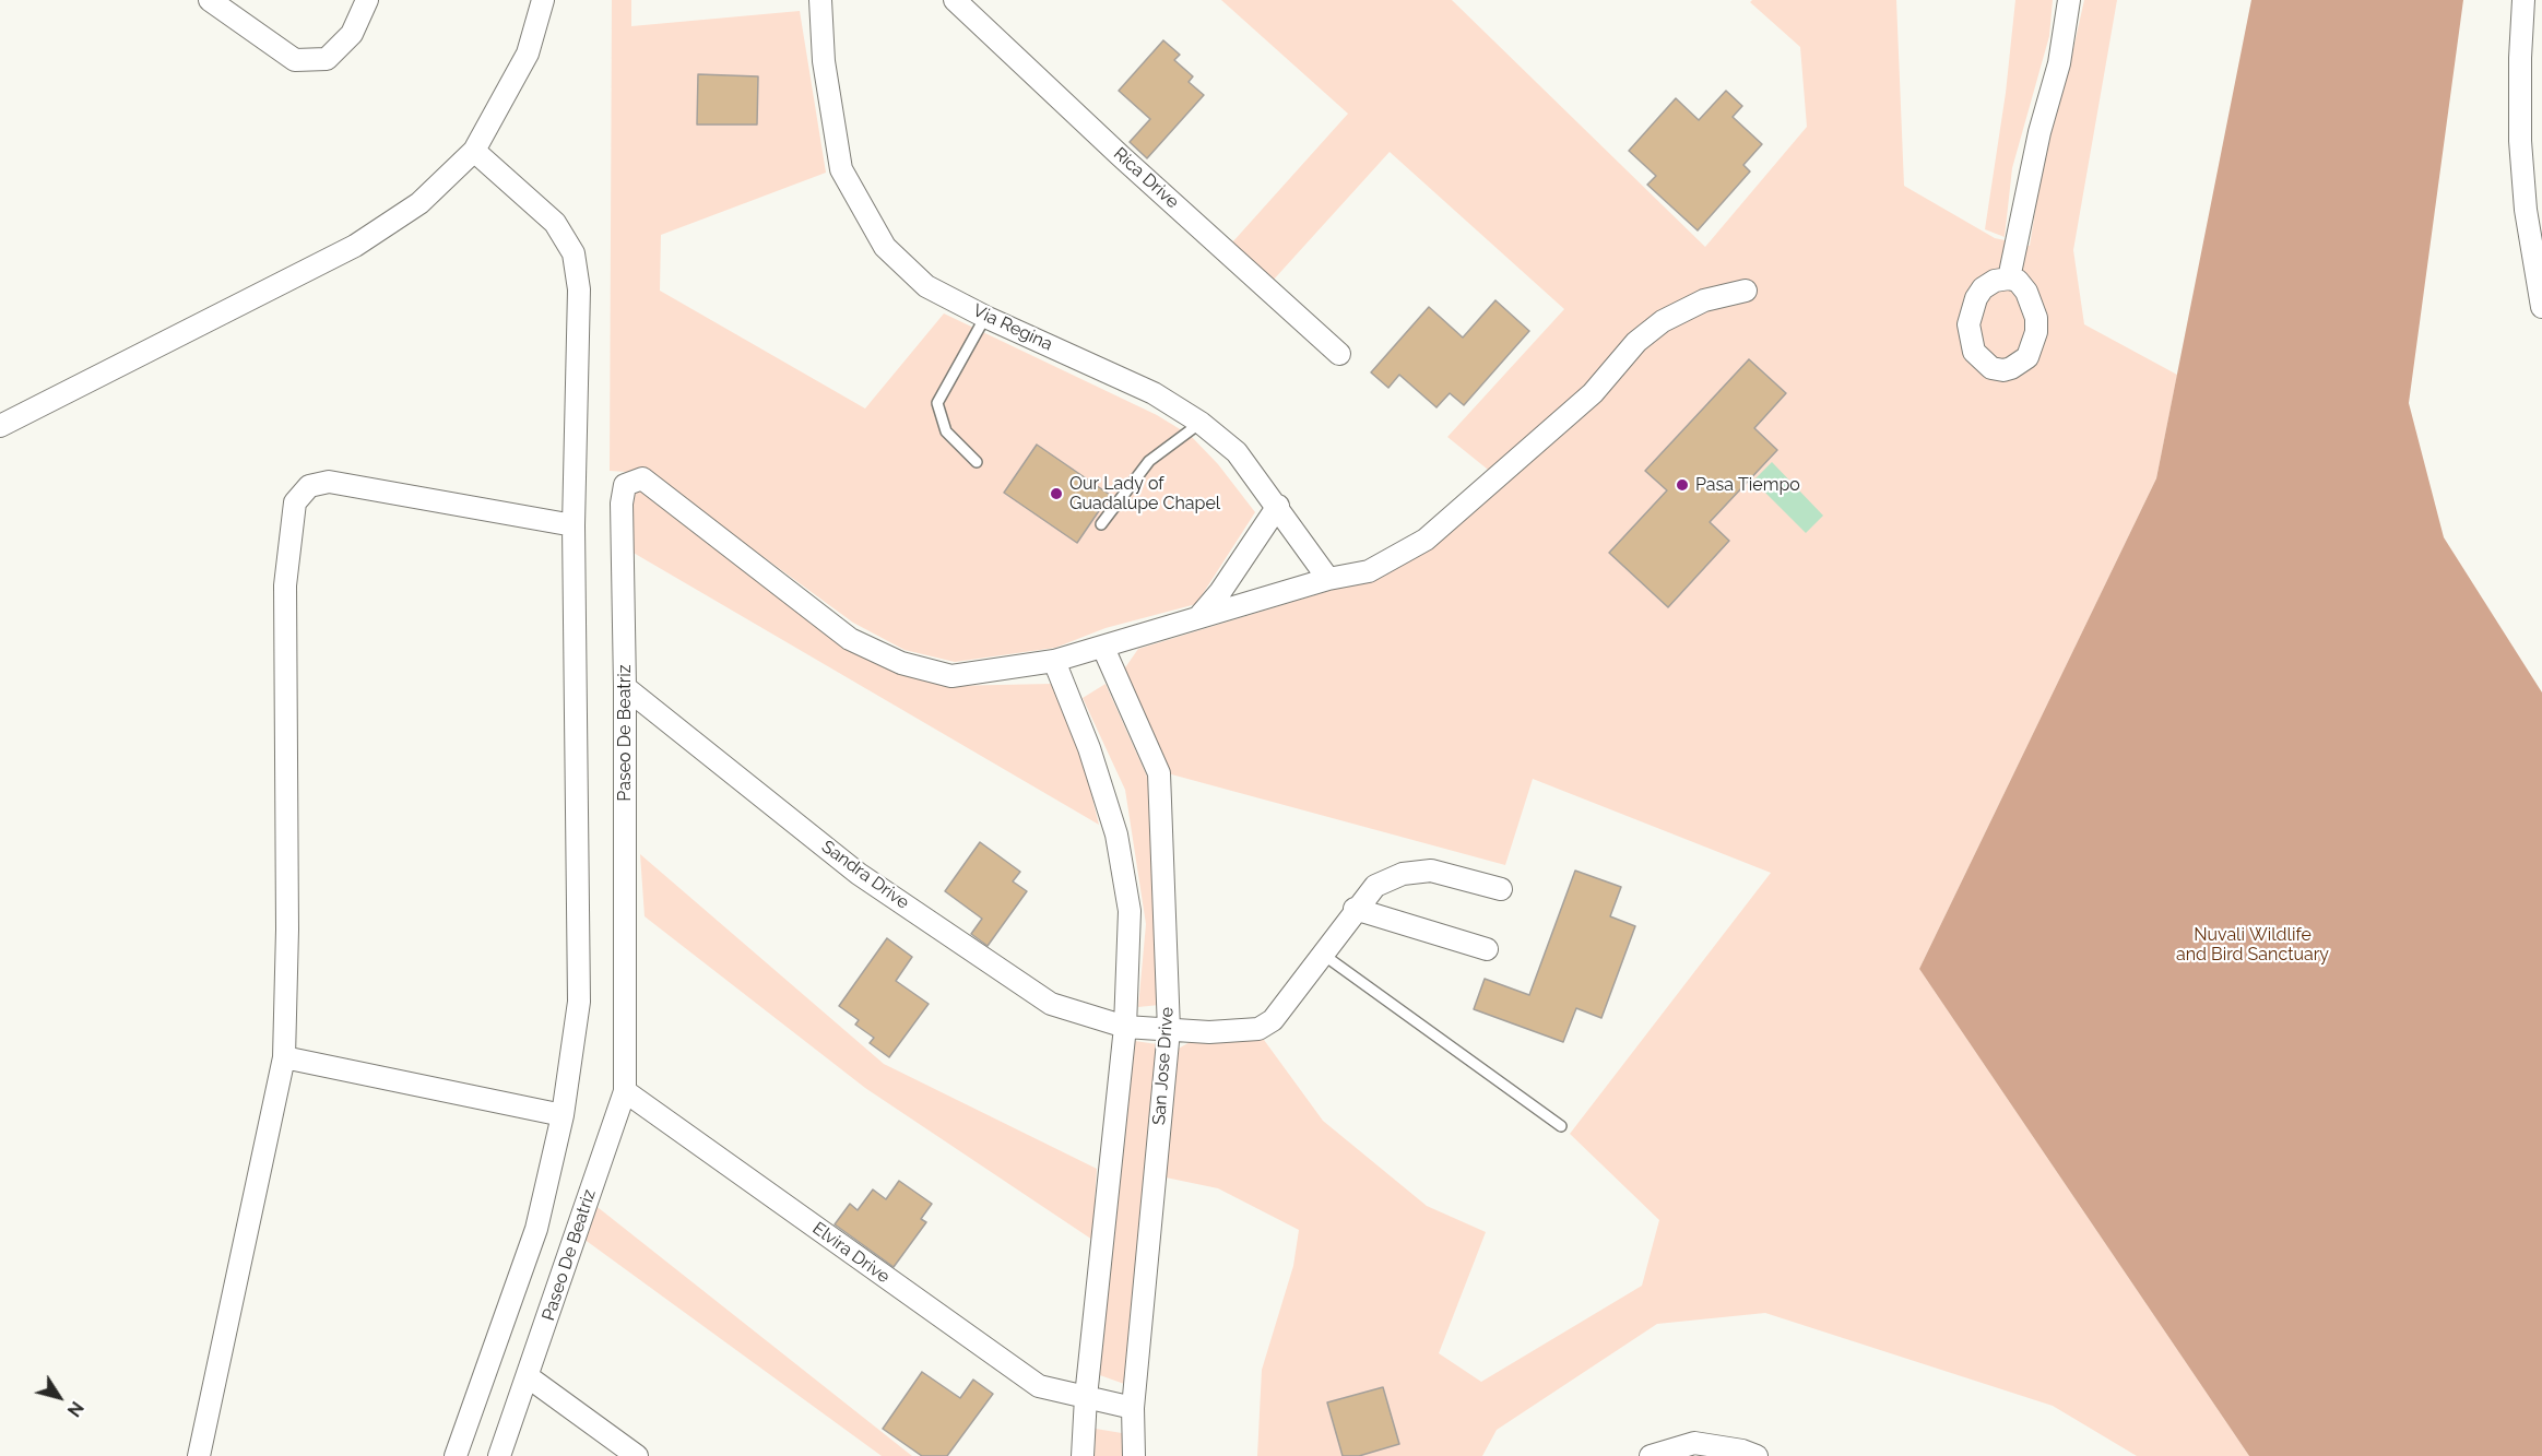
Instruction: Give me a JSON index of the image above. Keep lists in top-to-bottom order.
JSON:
{
  "streets": {
    "street": [
      "Rica Drive",
      "Via Regina",
      "Paseo De Beatriz",
      "Sandra Drive",
      "San Jose Drive",
      "Elvira Drive"
    ]
  },
  "crossings": [
    ["Paseo De Beatriz", "Sandra Drive"],
    ["Paseo De Beatriz", "Elvira Drive"],
    ["Sandra Drive", "San Jose Drive"],
    ["San Jose Drive", "Elvira Drive"]
  ],
  "parks": ["Nuvali Wildlife and Bird Sanctuary"],
  "places": ["Pasa Tiempo", "Our Lady of Guadalupe Chapel"],
  "north": "bottom right"
}
